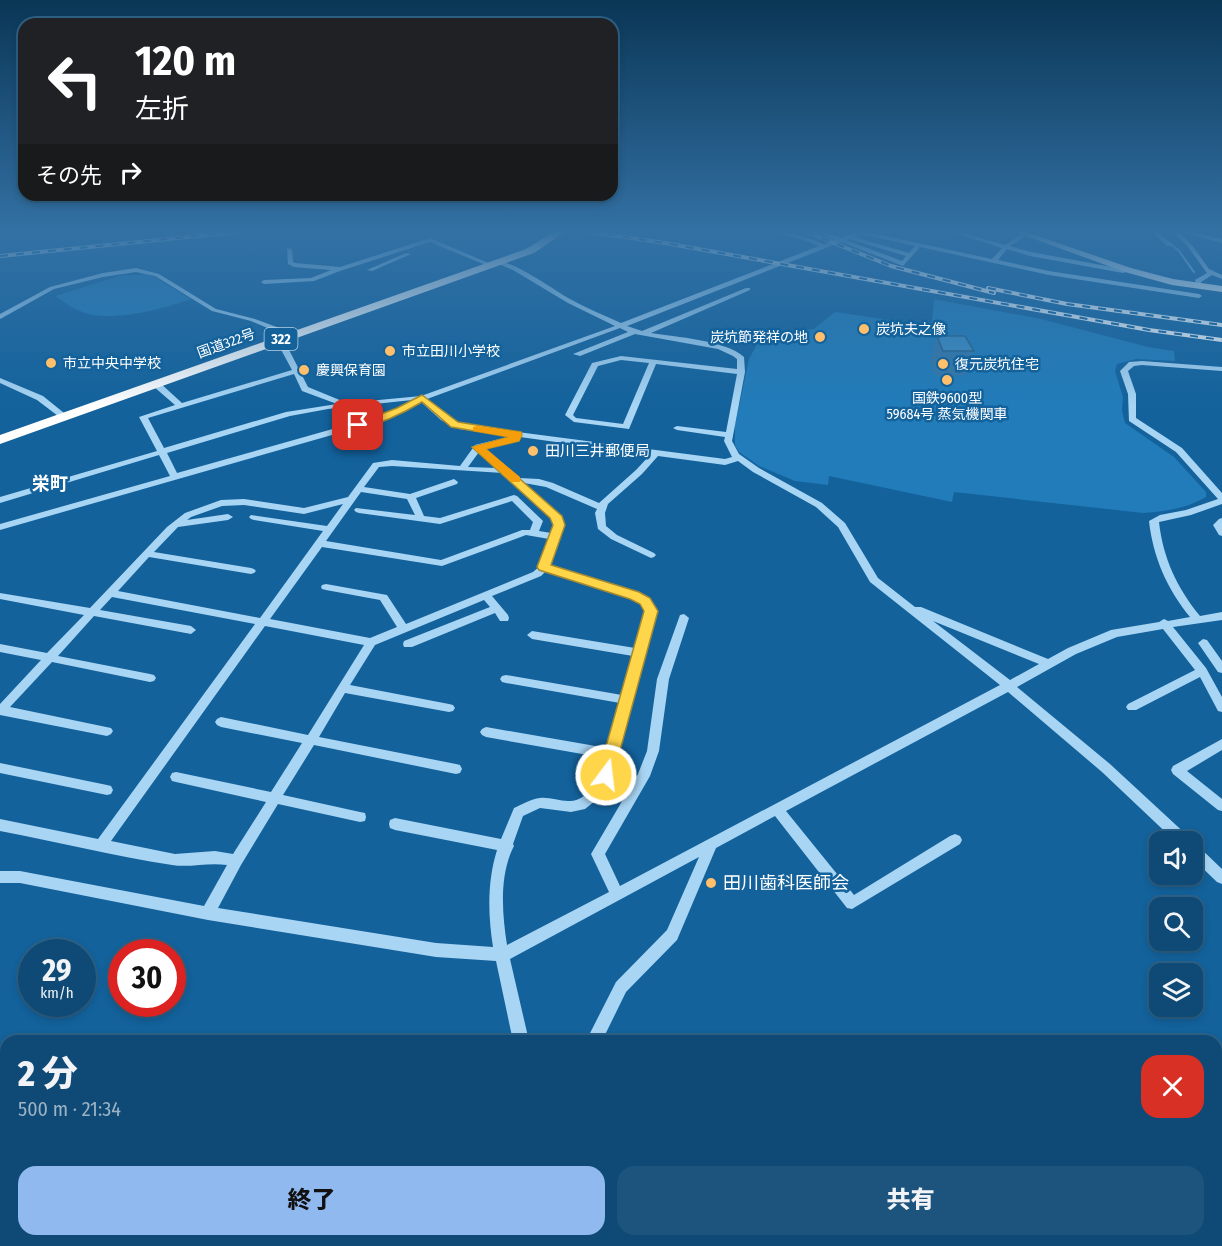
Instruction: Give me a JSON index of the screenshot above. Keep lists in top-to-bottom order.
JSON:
{
  "streets": {
    "highway": ["322", "国道322号"]
  },
  "districts": ["栄町"],
  "places": [
    "炭坑夫之像",
    "炭坑節発祥の地",
    "市立田川小学校",
    "市立中央中学校",
    "復元炭坑住宅",
    "慶興保育園",
    "国鉄9600型 59684号 蒸気機関車",
    "田川三井郵便局",
    "田川歯科医師会"
  ],
  "page": {
    "turn": ["120 m", "左折"],
    "then": "その先",
    "speed": "29 km/h",
    "limit": "30",
    "heading": ["2 分", "500 m · 21:34"],
    "buttons": ["終了", "共有"]
  }
}
